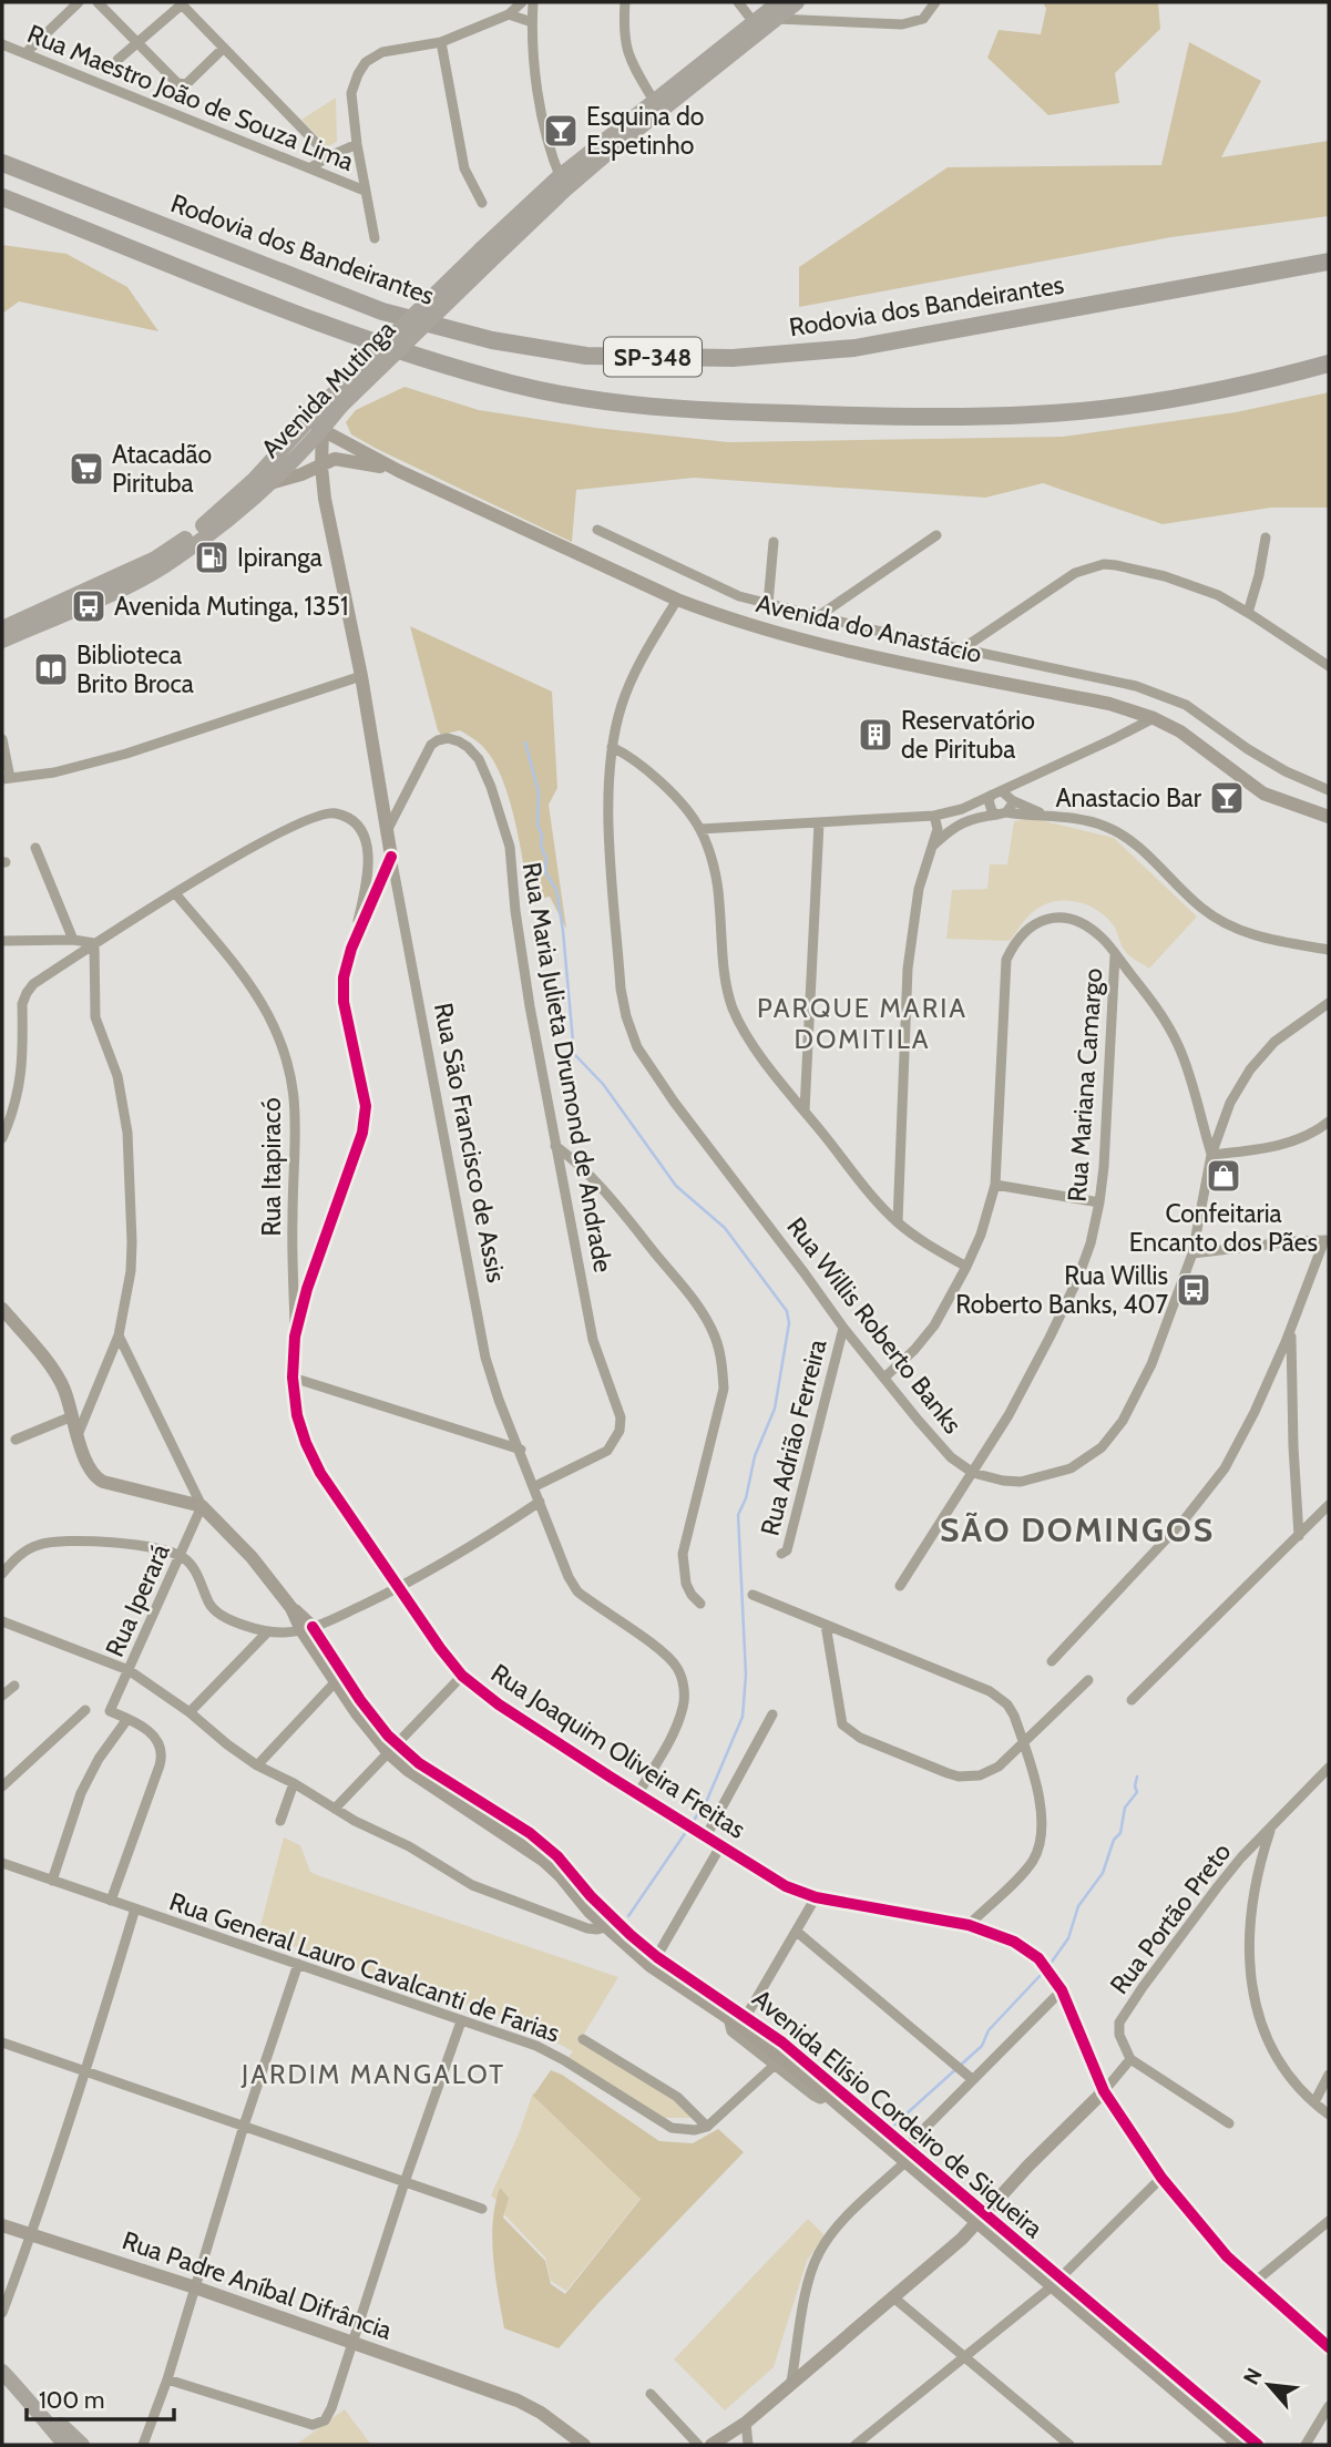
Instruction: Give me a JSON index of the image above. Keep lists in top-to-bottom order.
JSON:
{
  "streets": {
    "highway": ["Rodovia dos Bandeirantes", "SP-348"],
    "main road": ["Avenida Mutinga"],
    "street": [
      "Rua Maestro João de Souza Lima",
      "Avenida do Anastácio",
      "Rua Maria Julieta Drumond de Andrade",
      "Rua Mariana Camargo",
      "Rua São Francisco de Assis",
      "Rua Itapiracó",
      "Rua Willis Roberto Banks",
      "Rua Adrião Ferreira",
      "Rua Iperará",
      "Rua Joaquim Oliveira Freitas",
      "Rua Portão Preto",
      "Rua General Lauro Cavalcanti de Farias",
      "Avenida Elísio Cordeiro de Siqueira",
      "Rua Padre Aníbal Difrância"
    ]
  },
  "crossings": [
    ["Avenida Mutinga", "Avenida do Anastácio"],
    ["Avenida Mutinga", "Rua São Francisco de Assis"],
    ["Avenida do Anastácio", "Rua São Francisco de Assis"],
    ["Avenida do Anastácio", "Rua Willis Roberto Banks"],
    ["Rua Maria Julieta Drumond de Andrade", "Rua São Francisco de Assis"],
    ["Rua Mariana Camargo", "Rua Willis Roberto Banks"],
    ["Rua São Francisco de Assis", "Rua Joaquim Oliveira Freitas"],
    ["Rua Itapiracó", "Rua Joaquim Oliveira Freitas"],
    ["Rua Willis Roberto Banks", "Rua Adrião Ferreira"],
    ["Rua Iperará", "Avenida Elísio Cordeiro de Siqueira"]
  ],
  "districts": ["PARQUE MARIA DOMITILA", "SÃO DOMINGOS", "JARDIM MANGALOT"],
  "places": {
    "bar": ["Esquina do Espetinho", "Anastacio Bar"],
    "supermarket": ["Atacadão Pirituba"],
    "fuel station": ["Ipiranga"],
    "bus stop": ["Avenida Mutinga, 1351", "Rua Willis Roberto Banks, 407"],
    "library": ["Biblioteca Brito Broca"],
    "building": ["Reservatório de Pirituba"],
    "shop": ["Confeitaria Encanto dos Pães"]
  },
  "scale_bar": "100 m",
  "north": "top left"
}
